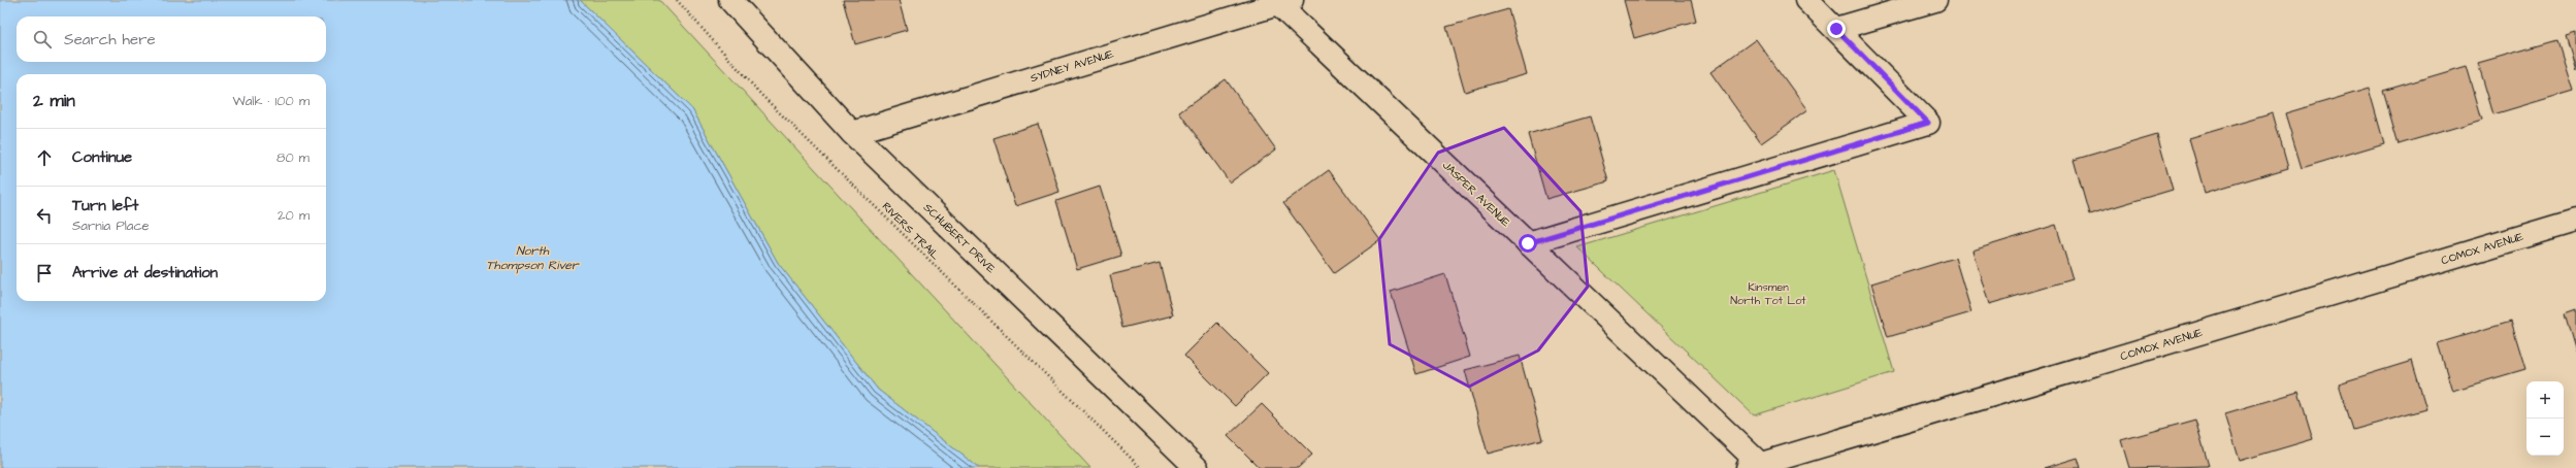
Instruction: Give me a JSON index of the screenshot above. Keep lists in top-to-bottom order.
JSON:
{
  "streets": {
    "street": [
      "SYDNEY AVENUE",
      "JASPER AVENUE",
      "SCHUBERT DRIVE",
      "COMOX AVENUE"
    ],
    "path": ["RIVERS TRAIL"]
  },
  "crossings": [
    ["SYDNEY AVENUE", "JASPER AVENUE"],
    ["SYDNEY AVENUE", "SCHUBERT DRIVE"],
    ["JASPER AVENUE", "COMOX AVENUE"]
  ],
  "water": ["North Thompson River"],
  "parks": ["Kinsmen North Tot Lot"],
  "page": {
    "search": "Search here",
    "heading": ["2 min", "Walk · 100 m"],
    "list": [
      ["Continue", "80 m"],
      ["Turn left", "Sarnia Place", "20 m"],
      "Arrive at destination"
    ],
    "map_buttons": ["+", "−"]
  }
}
